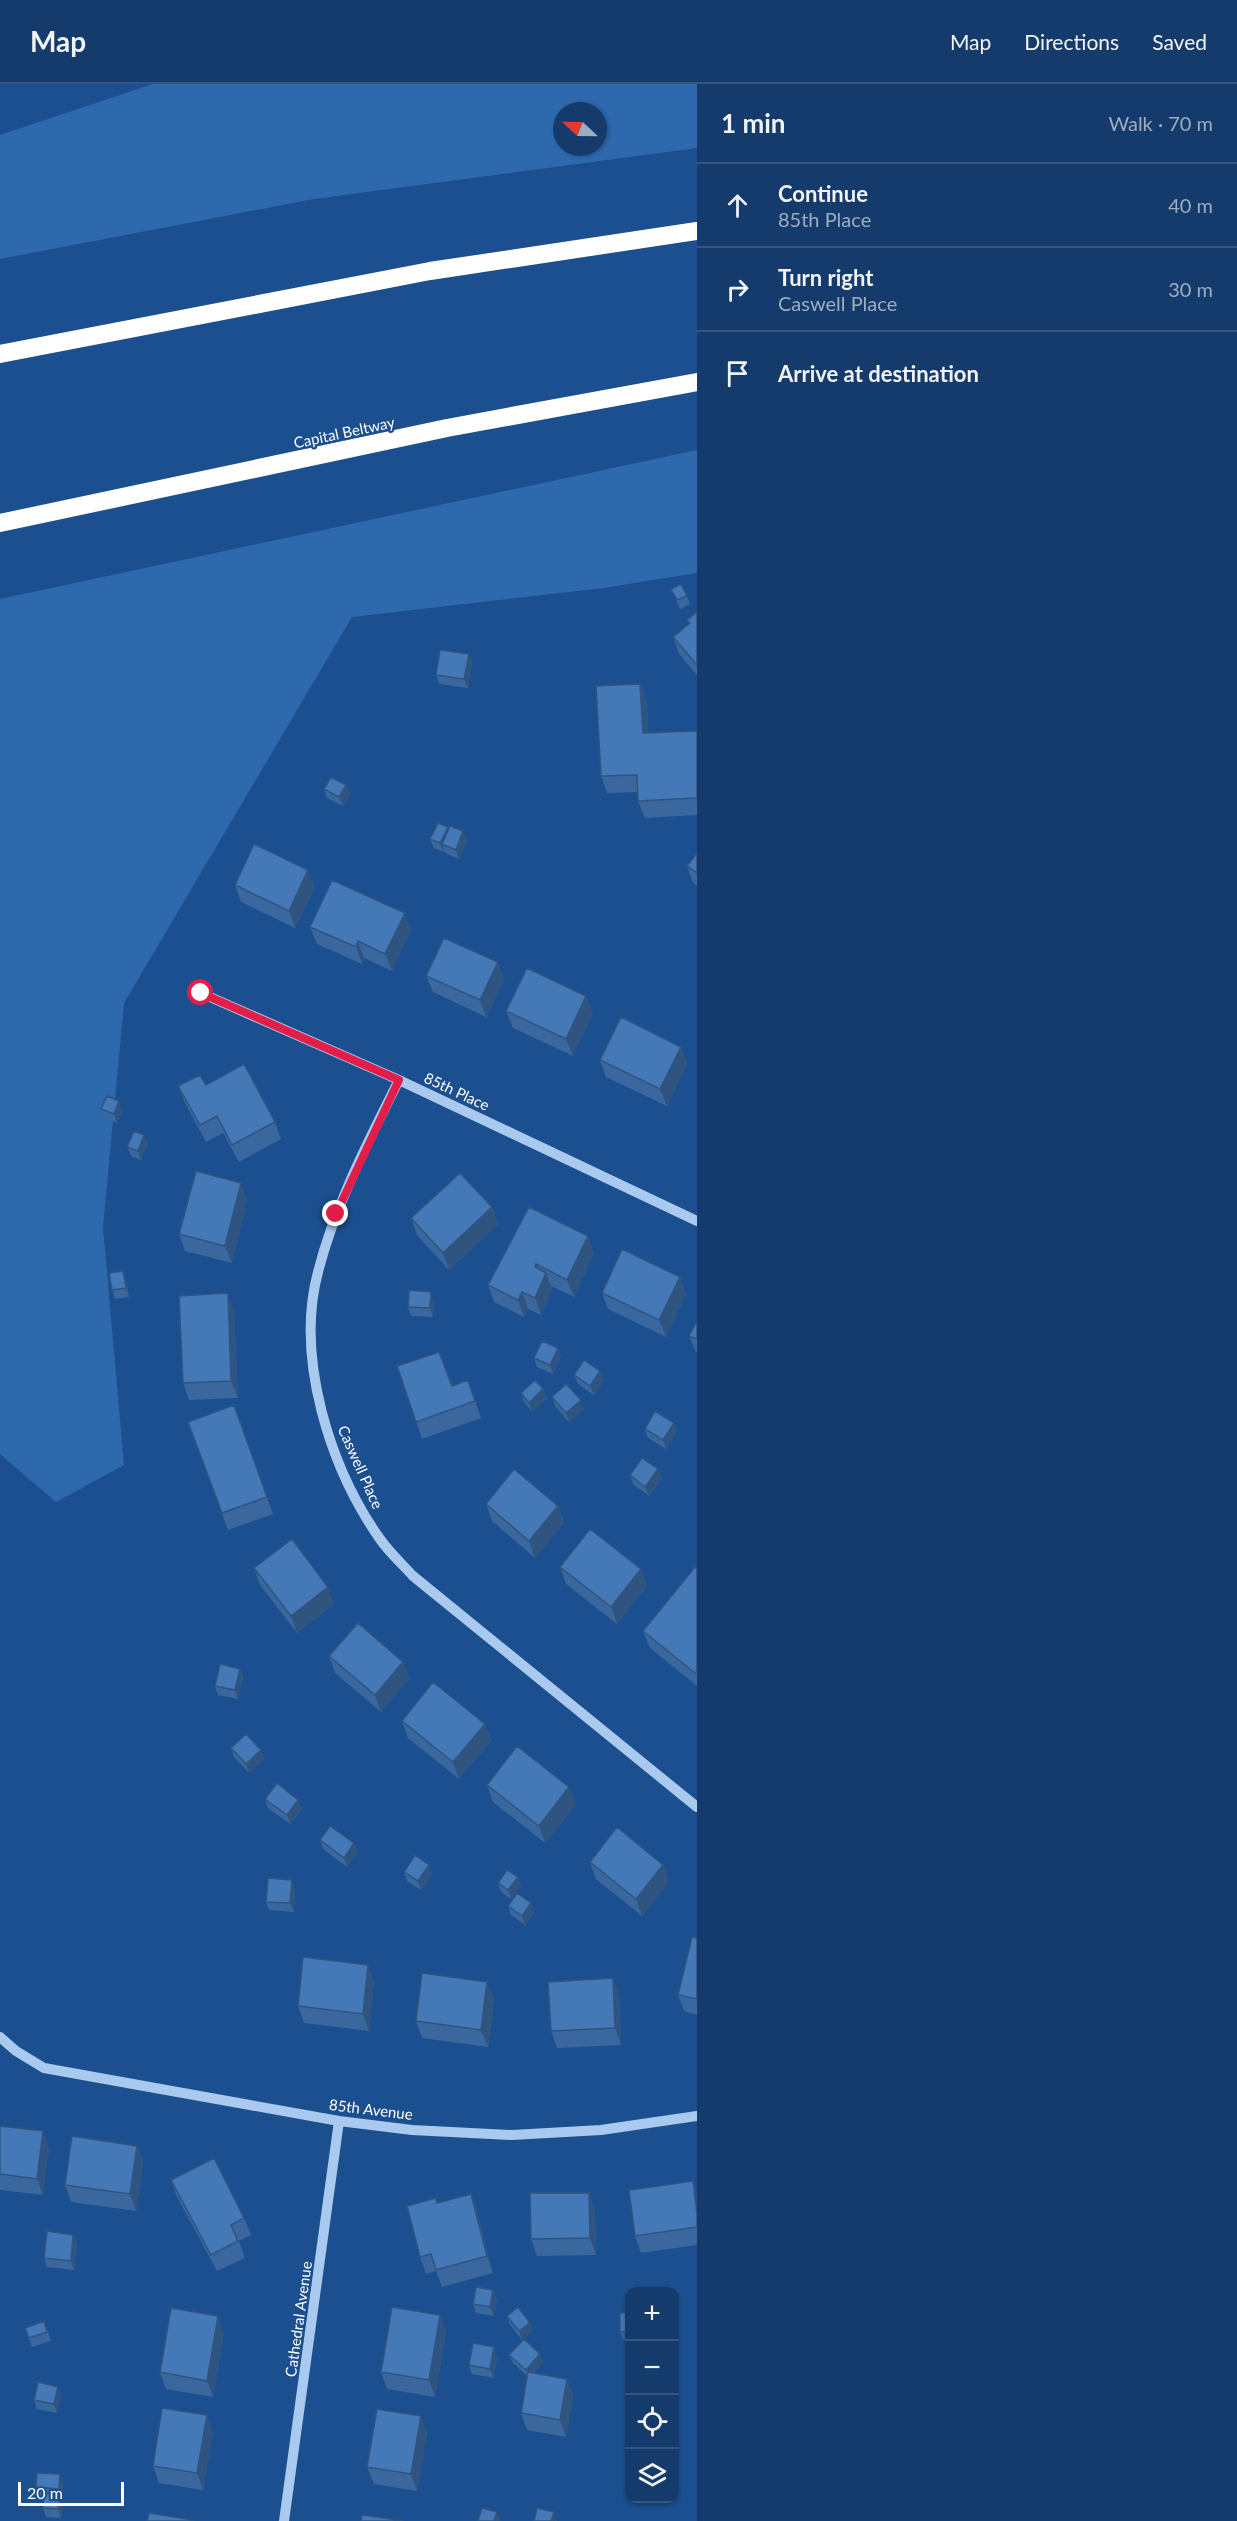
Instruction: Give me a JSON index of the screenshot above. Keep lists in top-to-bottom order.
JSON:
{
  "streets": {
    "highway": ["Capital Beltway"],
    "street": [
      "85th Place",
      "Caswell Place",
      "85th Avenue",
      "Cathedral Avenue"
    ]
  },
  "crossings": [
    ["85th Place", "Caswell Place"],
    ["85th Avenue", "Cathedral Avenue"]
  ],
  "scale_bar": "20 m",
  "north": "left",
  "page": {
    "header": "Map",
    "nav": ["Map", "Directions", "Saved"],
    "heading": ["1 min", "Walk · 70 m"],
    "list": [
      ["Continue", "85th Place", "40 m"],
      ["Turn right", "Caswell Place", "30 m"],
      "Arrive at destination"
    ],
    "map_buttons": ["+", "−"],
    "scale": "20 m"
  }
}
